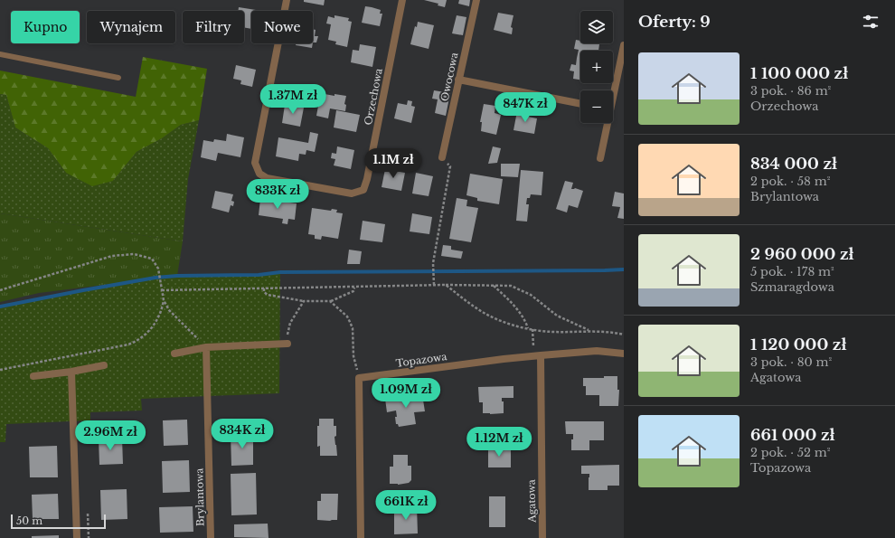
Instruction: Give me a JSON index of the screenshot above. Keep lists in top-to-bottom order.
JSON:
{
  "streets": {
    "street": [
      "Owocowa",
      "Orzechowa",
      "Topazowa",
      "Brylantowa",
      "Agatowa"
    ]
  },
  "crossings": [
    ["Topazowa", "Agatowa"]
  ],
  "scale_bar": "50 m",
  "page": {
    "heading": "Oferty: 9",
    "map_buttons": ["+", "−"],
    "chip": [
      "Kupno",
      "Wynajem",
      "Filtry",
      "Nowe"
    ],
    "list": [
      {
        "name": "1 100 000 zł",
        "note": "3 pok. · 86 m² · Orzechowa"
      },
      {
        "name": "834 000 zł",
        "note": "2 pok. · 58 m² · Brylantowa"
      },
      {
        "name": "2 960 000 zł",
        "note": "5 pok. · 178 m² · Szmaragdowa"
      },
      {
        "name": "1 120 000 zł",
        "note": "3 pok. · 80 m² · Agatowa"
      },
      {
        "name": "661 000 zł",
        "note": "2 pok. · 52 m² · Topazowa"
      }
    ],
    "price": [
      "1.37M zł",
      "847K zł",
      "1.1M zł",
      "833K zł",
      "1.09M zł",
      "834K zł",
      "2.96M zł",
      "1.12M zł",
      "661K zł"
    ],
    "scale": "50 m"
  }
}
